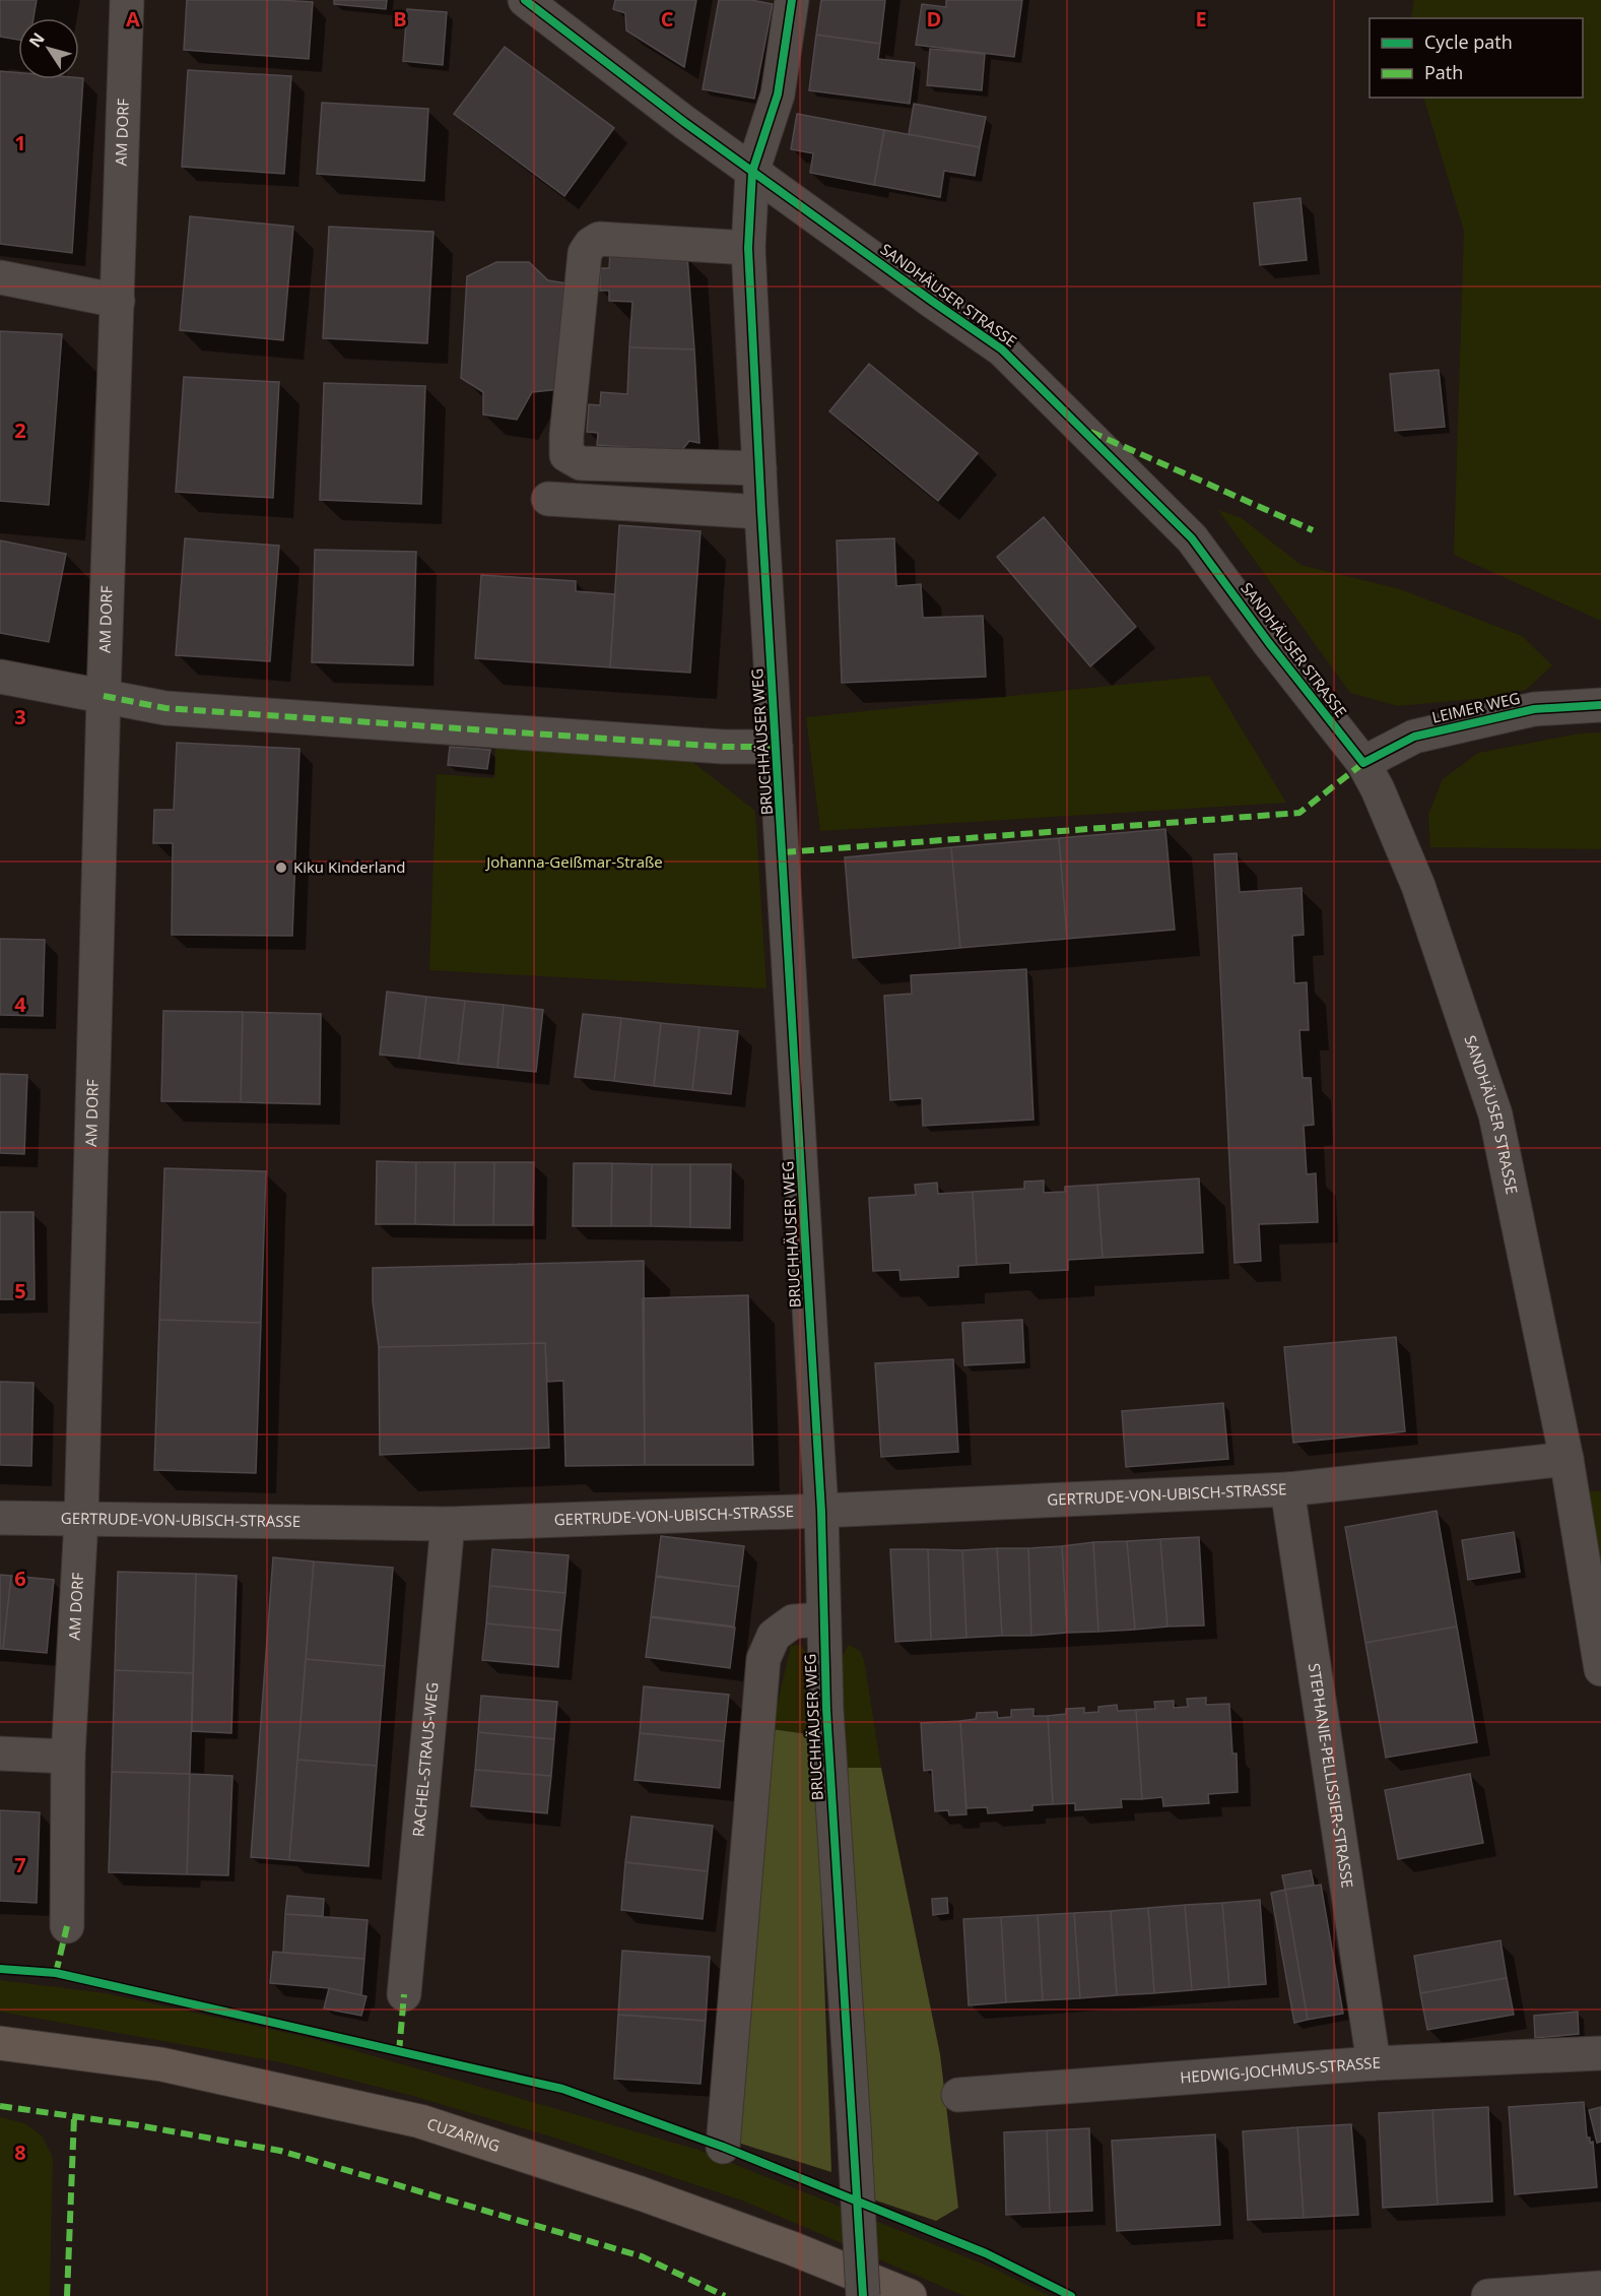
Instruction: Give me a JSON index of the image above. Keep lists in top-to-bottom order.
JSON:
{
  "streets": {
    "main road": ["CUZARING"],
    "street": [
      "AM DORF",
      "SANDHÄUSER STRASSE",
      "LEIMER WEG",
      "BRUCHHÄUSER WEG",
      "GERTRUDE-VON-UBISCH-STRASSE",
      "RACHEL-STRAUS-WEG",
      "STEPHANIE-PELLISSIER-STRASSE",
      "HEDWIG-JOCHMUS-STRASSE"
    ]
  },
  "crossings": [
    ["AM DORF", "GERTRUDE-VON-UBISCH-STRASSE"],
    ["SANDHÄUSER STRASSE", "LEIMER WEG"],
    ["SANDHÄUSER STRASSE", "BRUCHHÄUSER WEG"],
    ["SANDHÄUSER STRASSE", "GERTRUDE-VON-UBISCH-STRASSE"],
    ["BRUCHHÄUSER WEG", "GERTRUDE-VON-UBISCH-STRASSE"],
    ["GERTRUDE-VON-UBISCH-STRASSE", "RACHEL-STRAUS-WEG"],
    ["GERTRUDE-VON-UBISCH-STRASSE", "STEPHANIE-PELLISSIER-STRASSE"],
    ["STEPHANIE-PELLISSIER-STRASSE", "HEDWIG-JOCHMUS-STRASSE"]
  ],
  "parks": ["Johanna-Geißmar-Straße"],
  "places": ["Kiku Kinderland"],
  "legend": ["Cycle path", "Path"],
  "north": "top left",
  "grid": {
    "columns": [
      "A",
      "B",
      "C",
      "D",
      "E"
    ],
    "rows": [
      "1",
      "2",
      "3",
      "4",
      "5",
      "6",
      "7",
      "8"
    ]
  }
}
